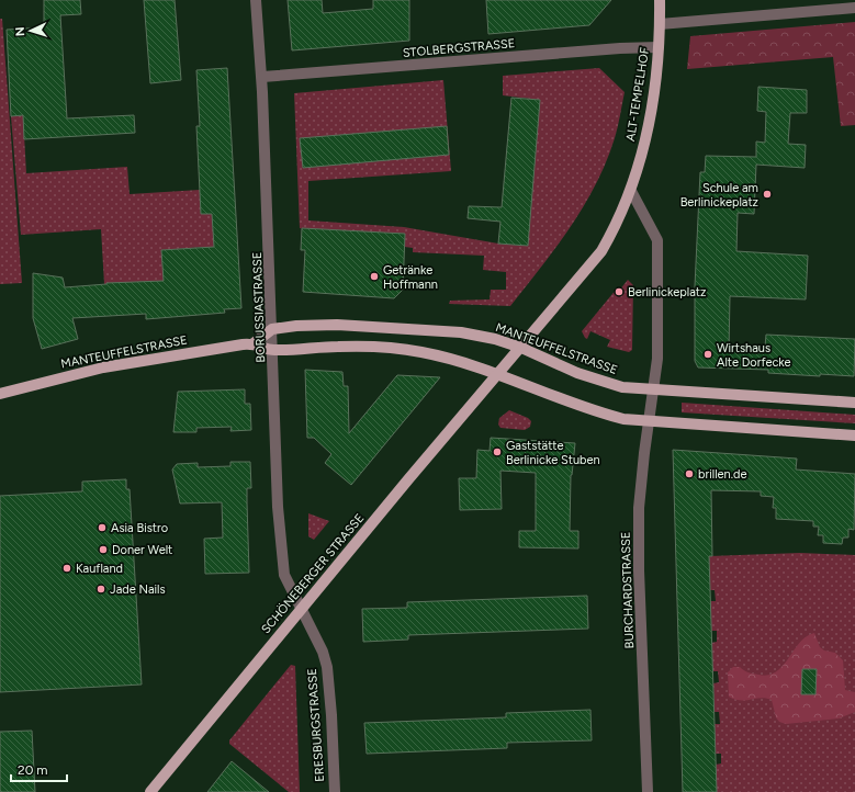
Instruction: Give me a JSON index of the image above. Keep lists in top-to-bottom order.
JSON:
{
  "streets": {
    "main road": ["ALT-TEMPELHOF", "MANTEUFFELSTRASSE", "SCHÖNEBERGER STRASSE"],
    "street": [
      "STOLBERGSTRASSE",
      "BORUSSIASTRASSE",
      "BURCHARDSTRASSE",
      "ERESBURGSTRASSE"
    ]
  },
  "crossings": [
    ["STOLBERGSTRASSE", "ALT-TEMPELHOF"],
    ["STOLBERGSTRASSE", "BORUSSIASTRASSE"],
    ["ALT-TEMPELHOF", "MANTEUFFELSTRASSE"],
    ["ALT-TEMPELHOF", "SCHÖNEBERGER STRASSE"],
    ["BORUSSIASTRASSE", "MANTEUFFELSTRASSE"],
    ["BORUSSIASTRASSE", "SCHÖNEBERGER STRASSE"],
    ["BORUSSIASTRASSE", "ERESBURGSTRASSE"],
    ["MANTEUFFELSTRASSE", "SCHÖNEBERGER STRASSE"],
    ["MANTEUFFELSTRASSE", "BURCHARDSTRASSE"],
    ["SCHÖNEBERGER STRASSE", "ERESBURGSTRASSE"]
  ],
  "places": [
    "Schule am Berlinickeplatz",
    "Getränke Hoffmann",
    "Berlinickeplatz",
    "Wirtshaus Alte Dorfecke",
    "Gaststätte Berlinicke Stuben",
    "brillen.de",
    "Asia Bistro",
    "Doner Welt",
    "Kaufland",
    "Jade Nails"
  ],
  "scale_bar": "20 m",
  "north": "left"
}
